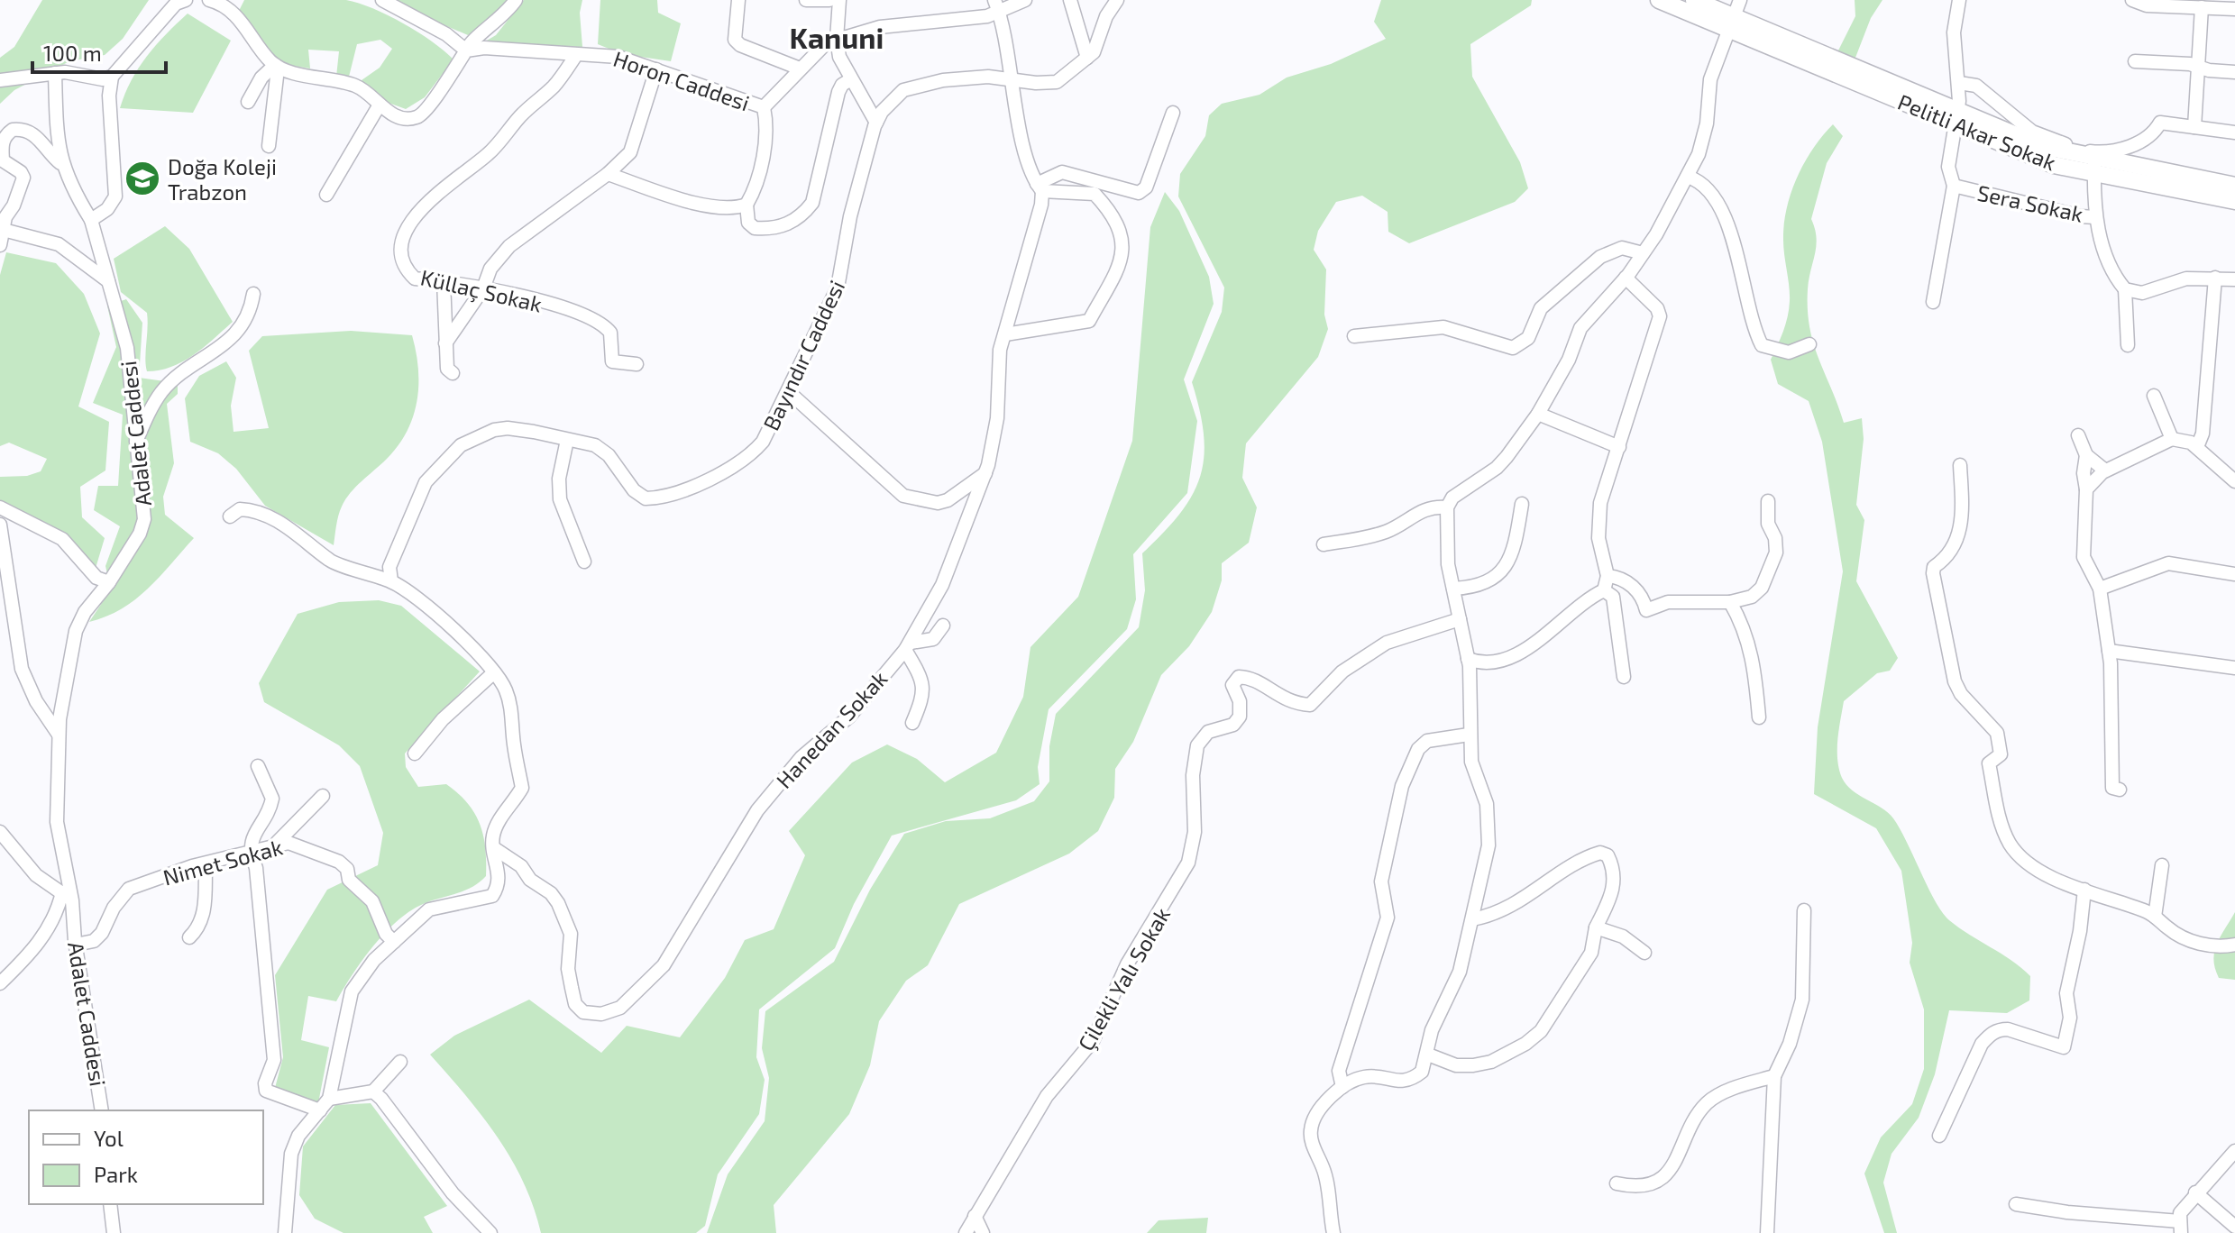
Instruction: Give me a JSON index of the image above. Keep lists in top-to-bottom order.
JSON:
{
  "streets": {
    "main road": ["Pelitli Akar Sokak"],
    "street": [
      "Horon Caddesi",
      "Sera Sokak",
      "Küllaç Sokak",
      "Bayındır Caddesi",
      "Adalet Caddesi",
      "Hanedan Sokak",
      "Nimet Sokak",
      "Çilekli Yalı Sokak"
    ]
  },
  "crossings": [
    ["Horon Caddesi", "Küllaç Sokak"],
    ["Adalet Caddesi", "Nimet Sokak"]
  ],
  "districts": ["Kanuni"],
  "places": {
    "school or university": ["Doğa Koleji Trabzon"]
  },
  "legend": ["Yol", "Park"],
  "scale_bar": "100 m"
}
